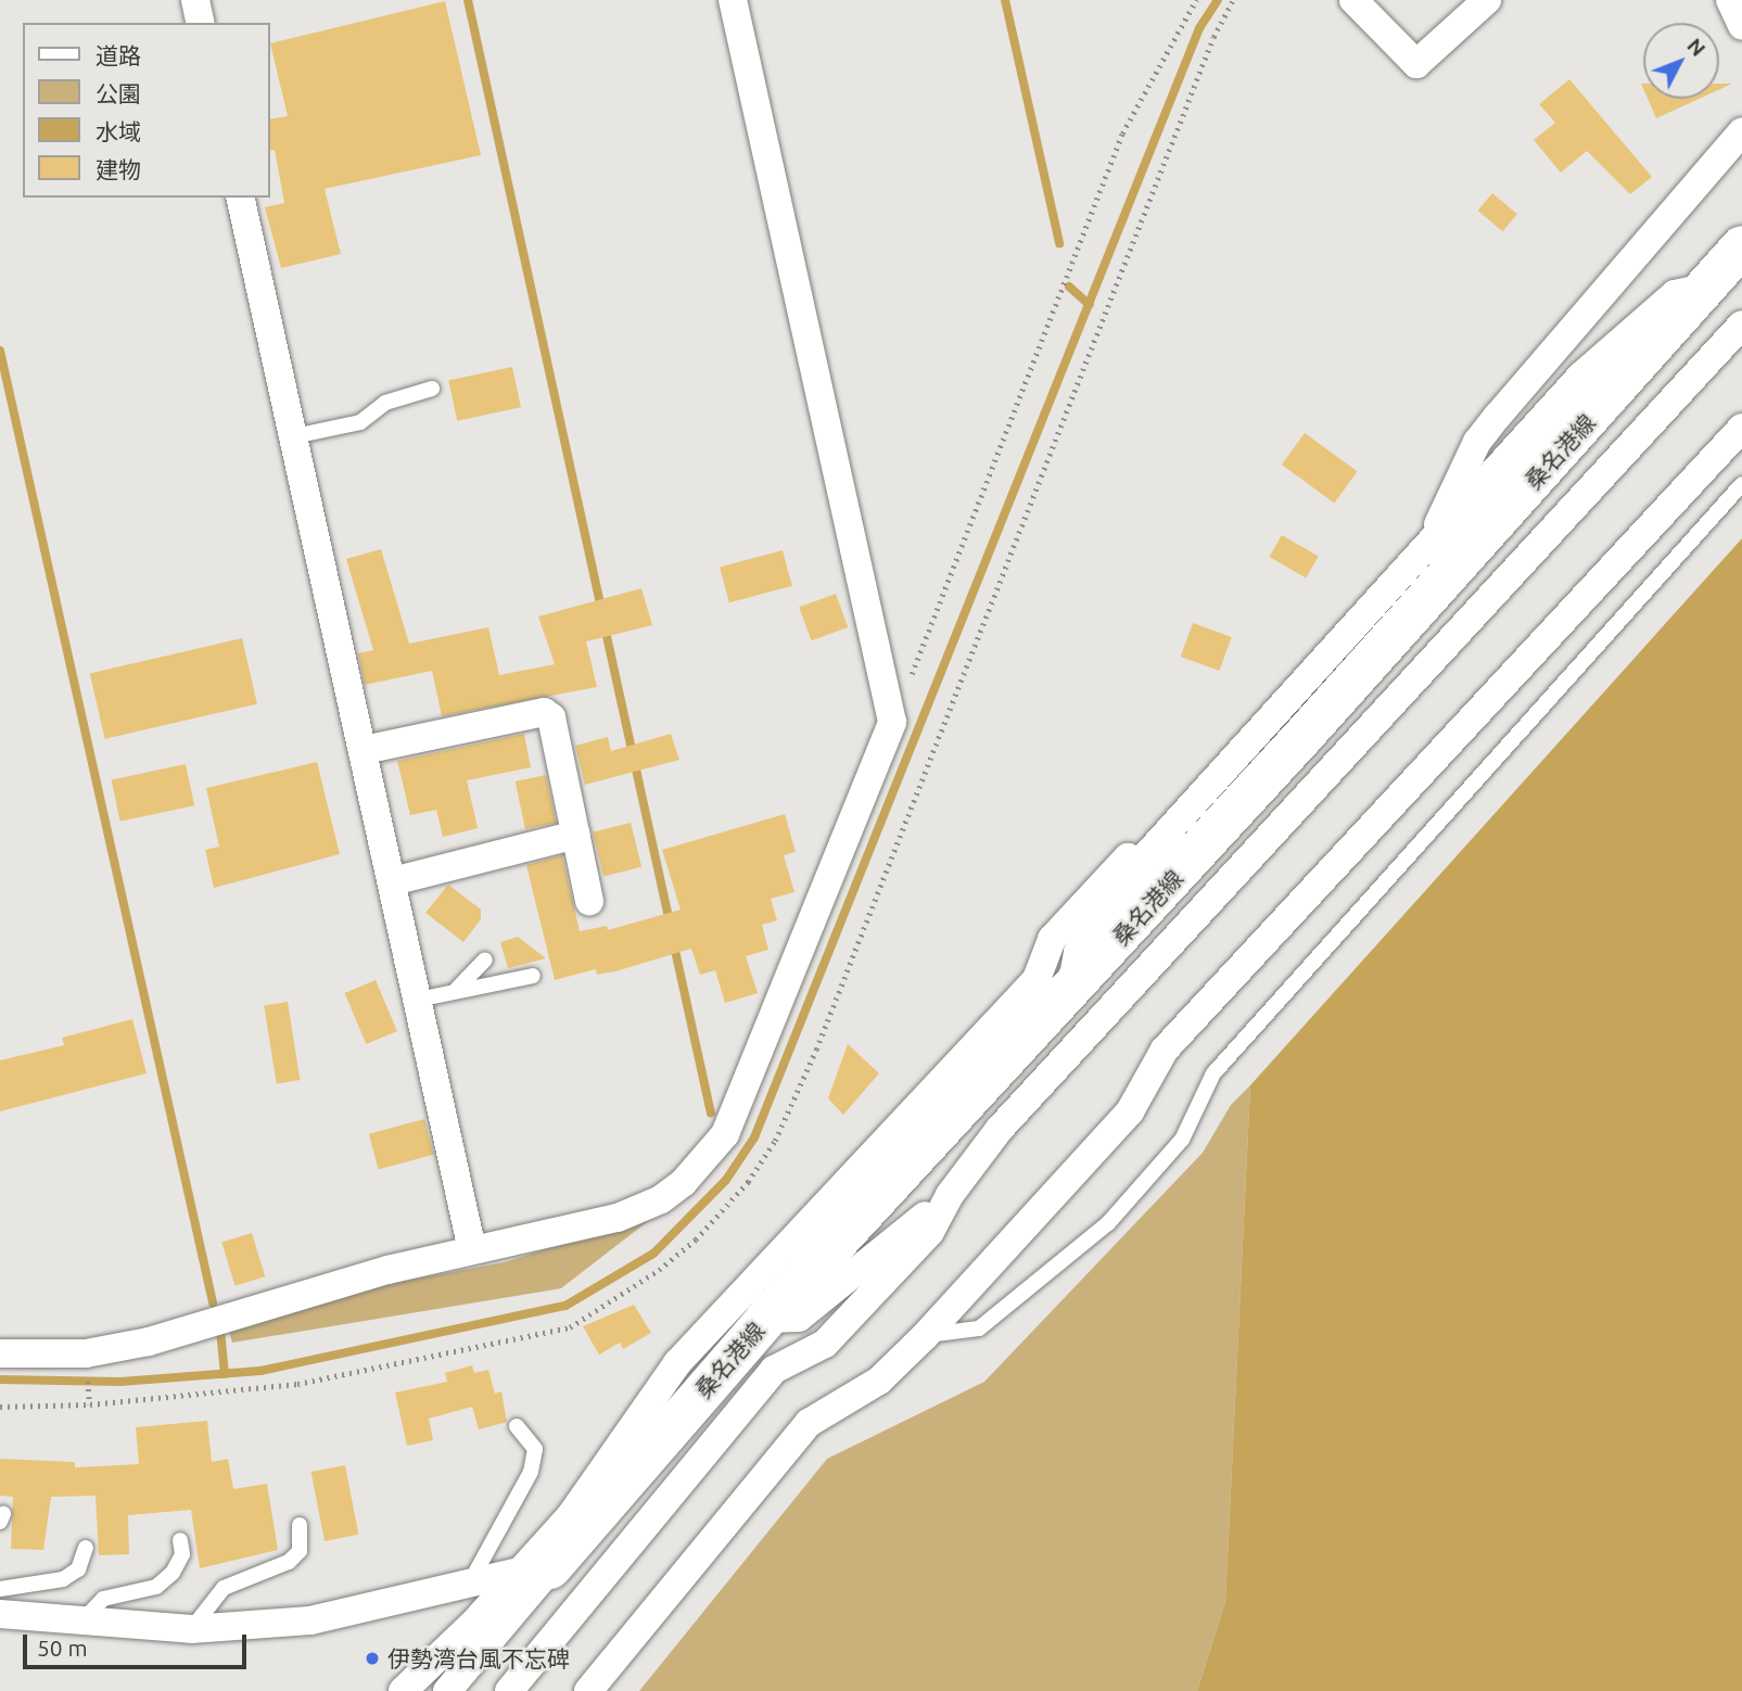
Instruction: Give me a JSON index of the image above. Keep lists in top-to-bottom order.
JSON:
{
  "streets": {
    "main road": ["桑名港線"]
  },
  "places": ["伊勢湾台風不忘碑"],
  "legend": [
    "道路",
    "公園",
    "水域",
    "建物"
  ],
  "scale_bar": "50 m",
  "north": "top right"
}
